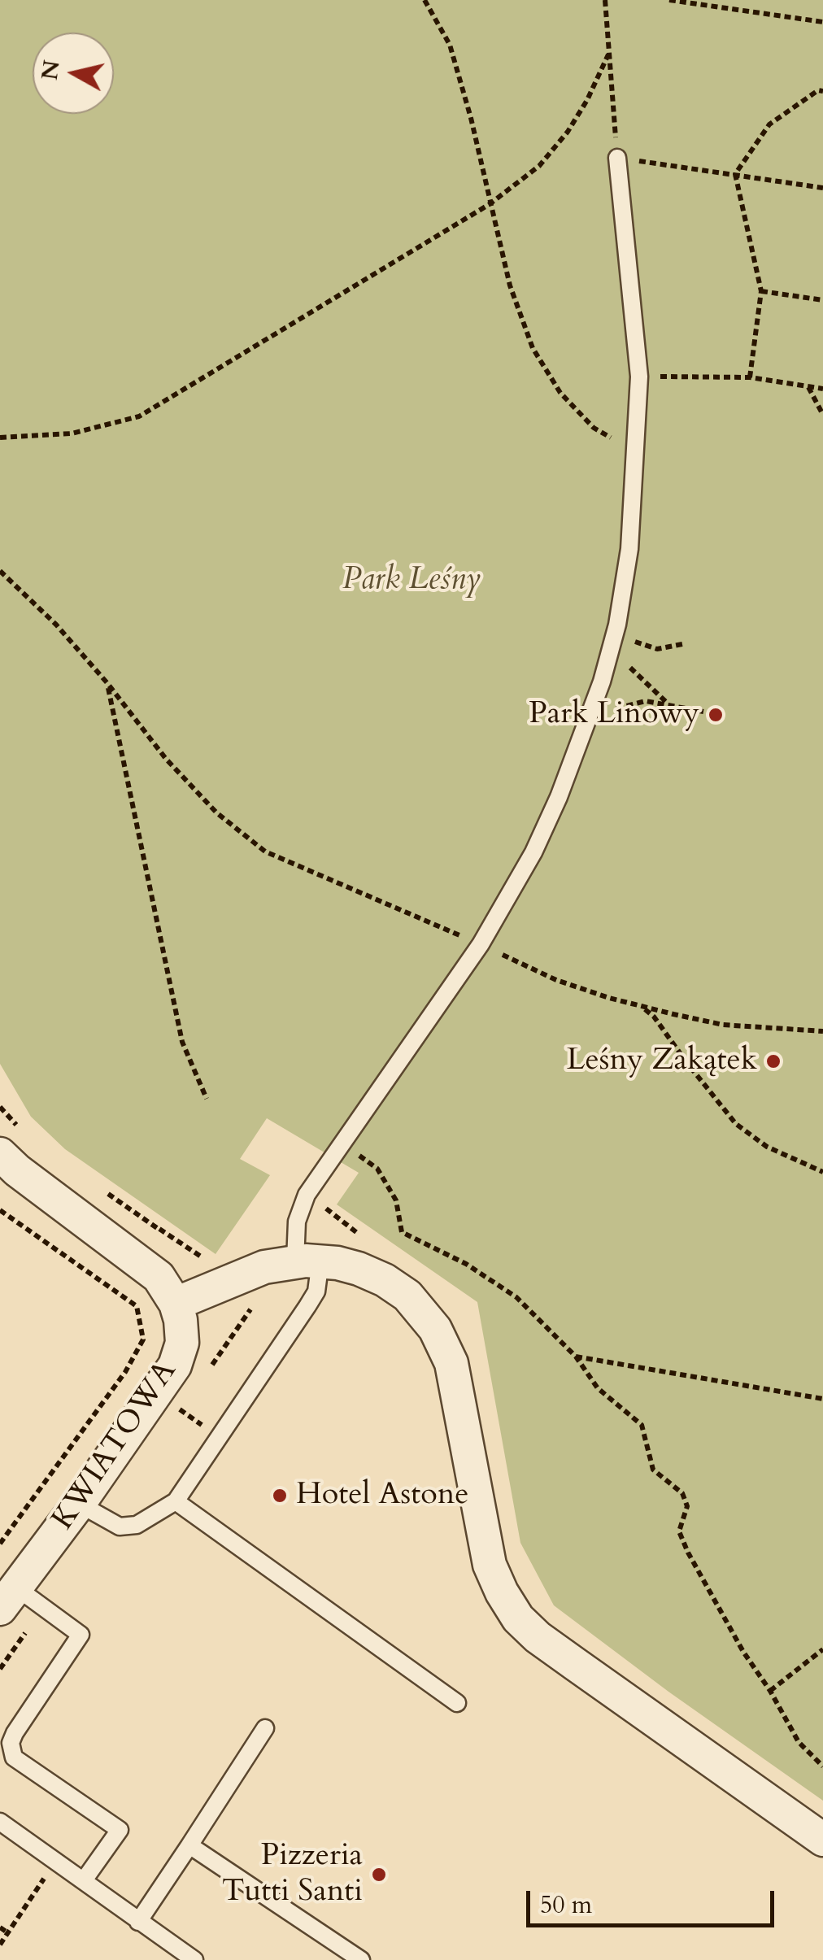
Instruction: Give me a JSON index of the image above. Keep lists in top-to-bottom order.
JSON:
{
  "streets": {
    "street": ["KWIATOWA"]
  },
  "parks": ["Park Leśny"],
  "places": [
    "Park Linowy",
    "Leśny Zakątek",
    "Hotel Astone",
    "Pizzeria Tutti Santi"
  ],
  "scale_bar": "50 m",
  "north": "left"
}
